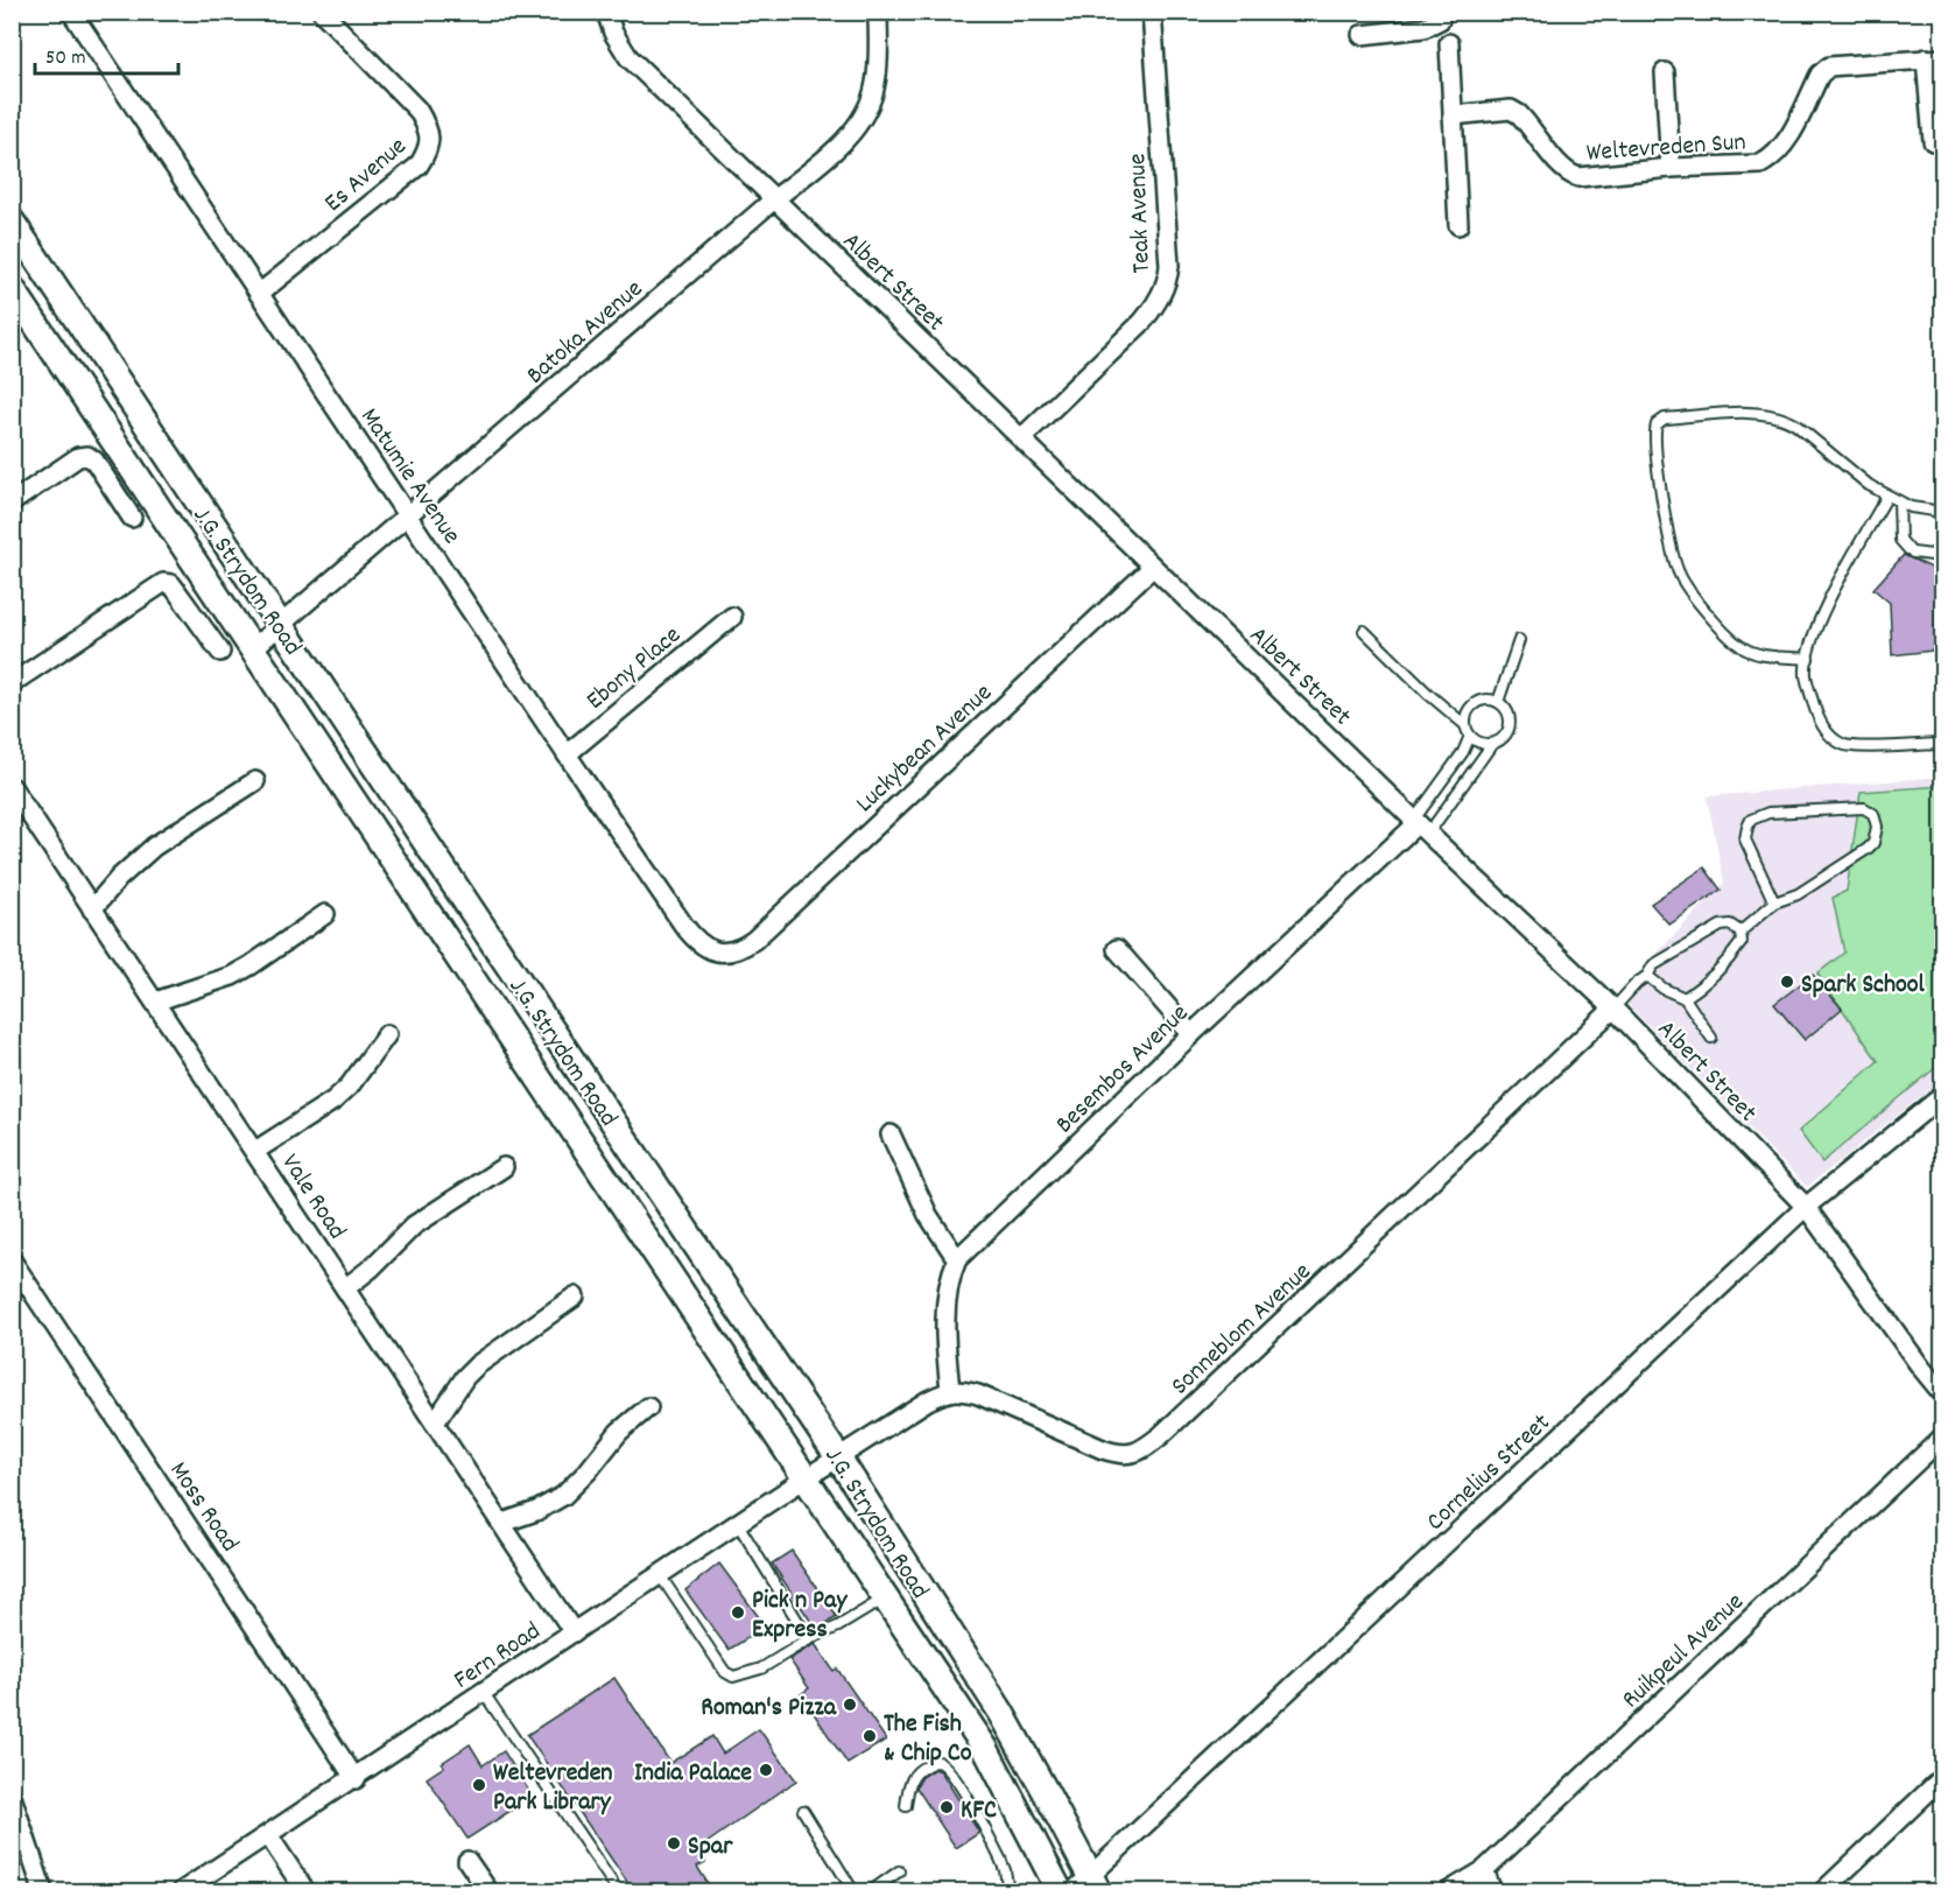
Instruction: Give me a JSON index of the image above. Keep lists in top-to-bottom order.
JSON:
{
  "streets": {
    "street": [
      "Weltevreden Sun",
      "Es Avenue",
      "Teak Avenue",
      "Albert Street",
      "Batoka Avenue",
      "Matumie Avenue",
      "J.G. Strydom Road",
      "Ebony Place",
      "Luckybean Avenue",
      "Besembos Avenue",
      "Vale Road",
      "Sonneblom Avenue",
      "Cornelius Street",
      "Moss Road",
      "Ruikpeul Avenue",
      "Fern Road"
    ]
  },
  "crossings": [
    ["Es Avenue", "Matumie Avenue"],
    ["Teak Avenue", "Albert Street"],
    ["Albert Street", "Batoka Avenue"],
    ["Albert Street", "Luckybean Avenue"],
    ["Albert Street", "Besembos Avenue"],
    ["Albert Street", "Sonneblom Avenue"],
    ["Albert Street", "Cornelius Street"],
    ["Batoka Avenue", "Matumie Avenue"],
    ["Batoka Avenue", "J.G. Strydom Road"],
    ["Matumie Avenue", "Ebony Place"],
    ["Matumie Avenue", "Luckybean Avenue"],
    ["J.G. Strydom Road", "Cornelius Street"],
    ["J.G. Strydom Road", "Fern Road"],
    ["Vale Road", "Fern Road"],
    ["Moss Road", "Fern Road"]
  ],
  "places": [
    "Spark School",
    "Pick n Pay Express",
    "Roman's Pizza",
    "The Fish & Chip Co",
    "India Palace",
    "Weltevreden Park Library",
    "KFC",
    "Spar"
  ],
  "scale_bar": "50 m"
}
